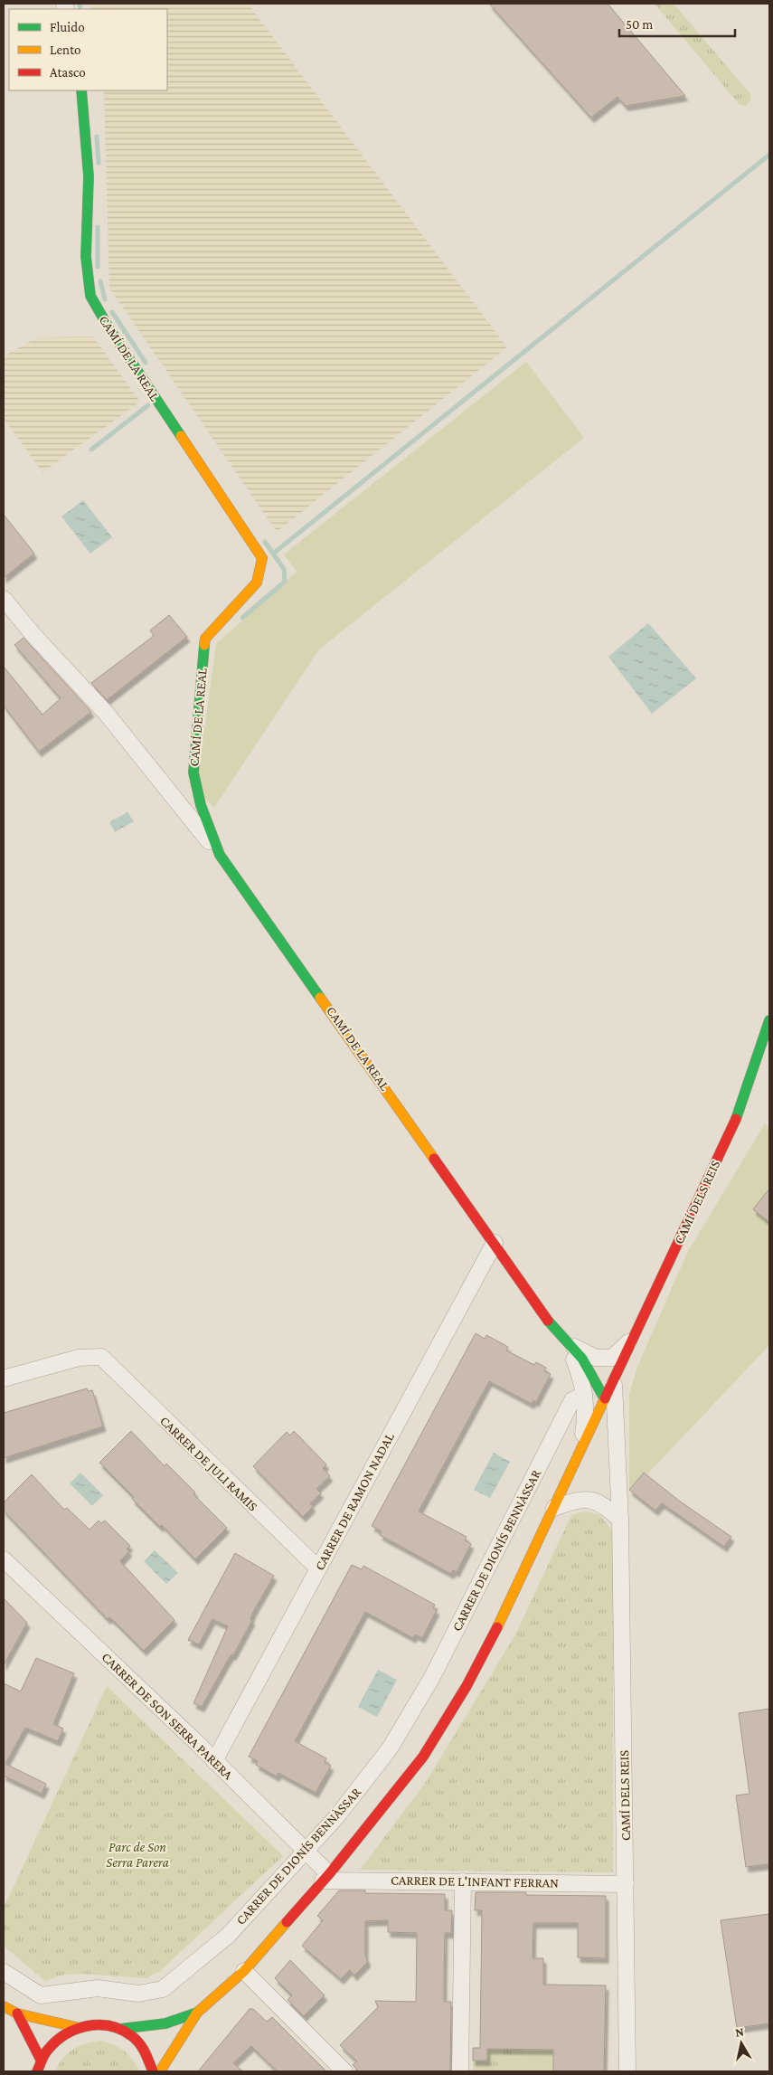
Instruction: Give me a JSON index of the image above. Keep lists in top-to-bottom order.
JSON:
{
  "streets": {
    "street": [
      "CAMÍ DE LA REAL",
      "CAMÍ DELS REIS",
      "CARRER DE JULI RAMIS",
      "CARRER DE RAMON NADAL",
      "CARRER DE DIONÍS BENNÀSSAR",
      "CARRER DE SON SERRA PARERA",
      "CARRER DE L'INFANT FERRAN"
    ]
  },
  "crossings": [
    ["CAMÍ DE LA REAL", "CAMÍ DELS REIS"],
    ["CAMÍ DE LA REAL", "CARRER DE RAMON NADAL"],
    ["CAMÍ DELS REIS", "CARRER DE SON SERRA PARERA"],
    ["CAMÍ DELS REIS", "CARRER DE L'INFANT FERRAN"],
    ["CARRER DE JULI RAMIS", "CARRER DE RAMON NADAL"],
    ["CARRER DE RAMON NADAL", "CARRER DE SON SERRA PARERA"],
    ["CARRER DE DIONÍS BENNÀSSAR", "CARRER DE SON SERRA PARERA"],
    ["CARRER DE SON SERRA PARERA", "CARRER DE L'INFANT FERRAN"]
  ],
  "parks": ["Parc de Son Serra Parera"],
  "legend": ["Fluido", "Lento", "Atasco"],
  "scale_bar": "50 m",
  "north": "top"
}
